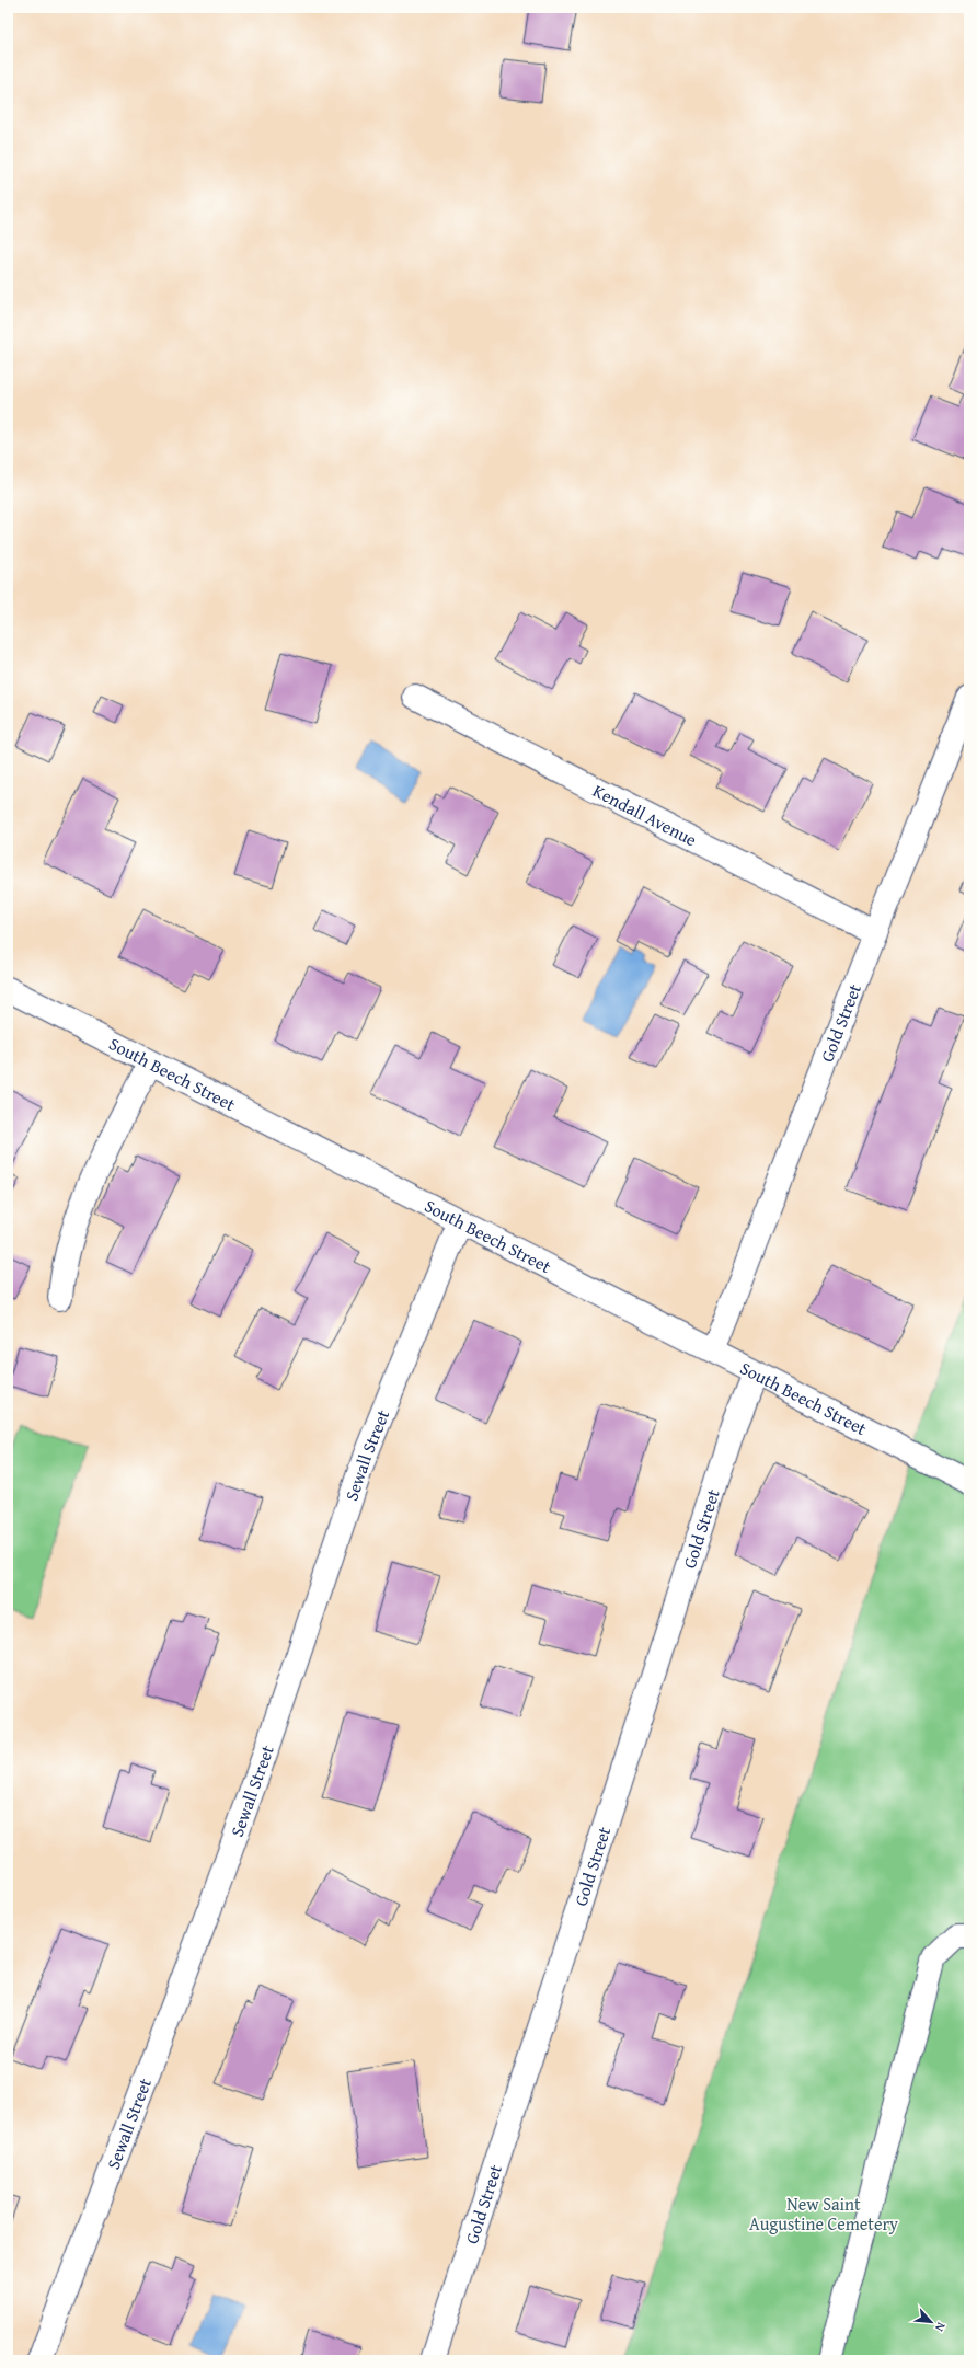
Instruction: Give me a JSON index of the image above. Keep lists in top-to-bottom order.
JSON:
{
  "streets": {
    "street": [
      "Kendall Avenue",
      "Gold Street",
      "South Beech Street",
      "Sewall Street"
    ]
  },
  "crossings": [
    ["Kendall Avenue", "Gold Street"],
    ["Gold Street", "South Beech Street"],
    ["South Beech Street", "Sewall Street"]
  ],
  "parks": ["New Saint Augustine Cemetery"],
  "north": "bottom right"
}
